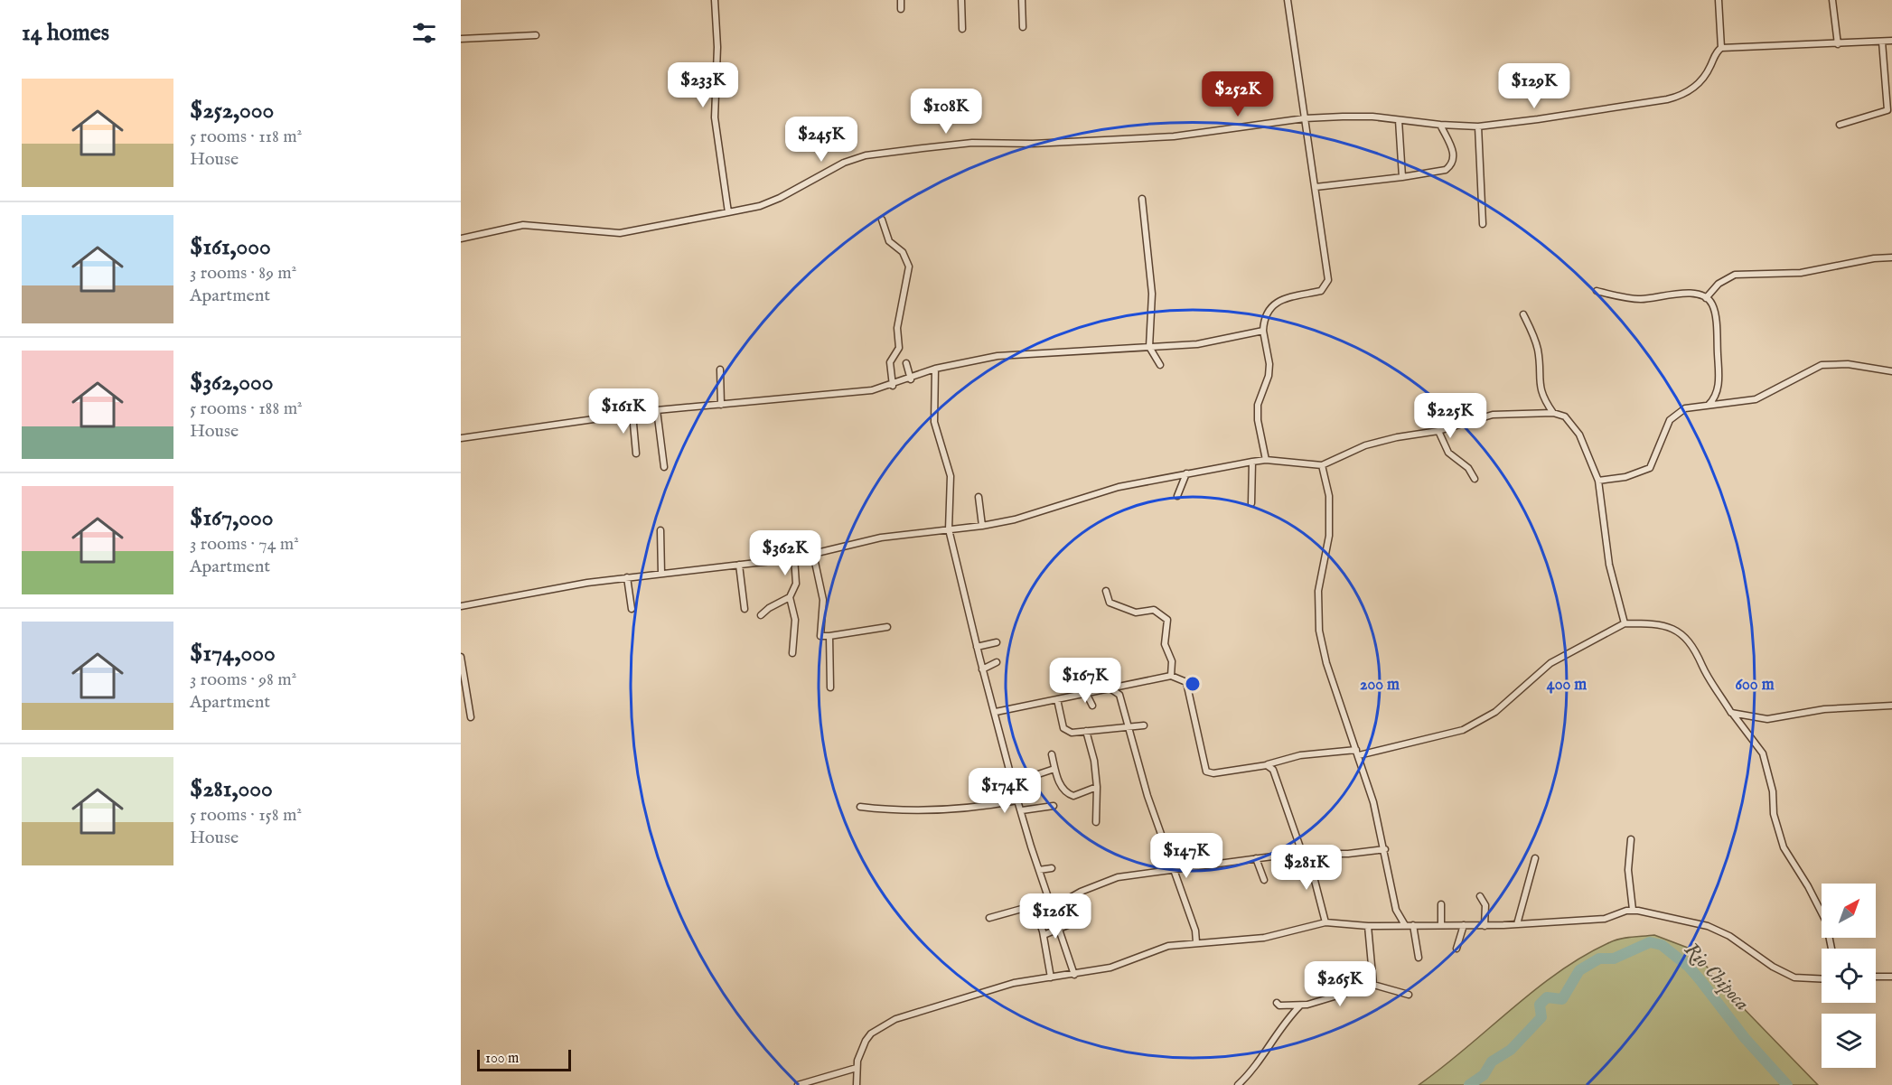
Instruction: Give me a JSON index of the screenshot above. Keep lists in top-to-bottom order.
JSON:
{
  "water": ["Rio Chipoca"],
  "scale_bar": "100 m",
  "north": "top right",
  "page": {
    "heading": "14 homes",
    "price": [
      "$233K",
      "$129K",
      "$252K",
      "$108K",
      "$245K",
      "$161K",
      "$225K",
      "$362K",
      "$167K",
      "$174K",
      "$147K",
      "$281K",
      "$126K",
      "$265K"
    ],
    "list": [
      {
        "name": "$252,000",
        "note": "5 rooms · 118 m² · House"
      },
      {
        "name": "$161,000",
        "note": "3 rooms · 89 m² · Apartment"
      },
      {
        "name": "$362,000",
        "note": "5 rooms · 188 m² · House"
      },
      {
        "name": "$167,000",
        "note": "3 rooms · 74 m² · Apartment"
      },
      {
        "name": "$174,000",
        "note": "3 rooms · 98 m² · Apartment"
      },
      {
        "name": "$281,000",
        "note": "5 rooms · 158 m² · House"
      }
    ],
    "scale": "100 m"
  },
  "rings": ["200 m", "400 m", "600 m"]
}
